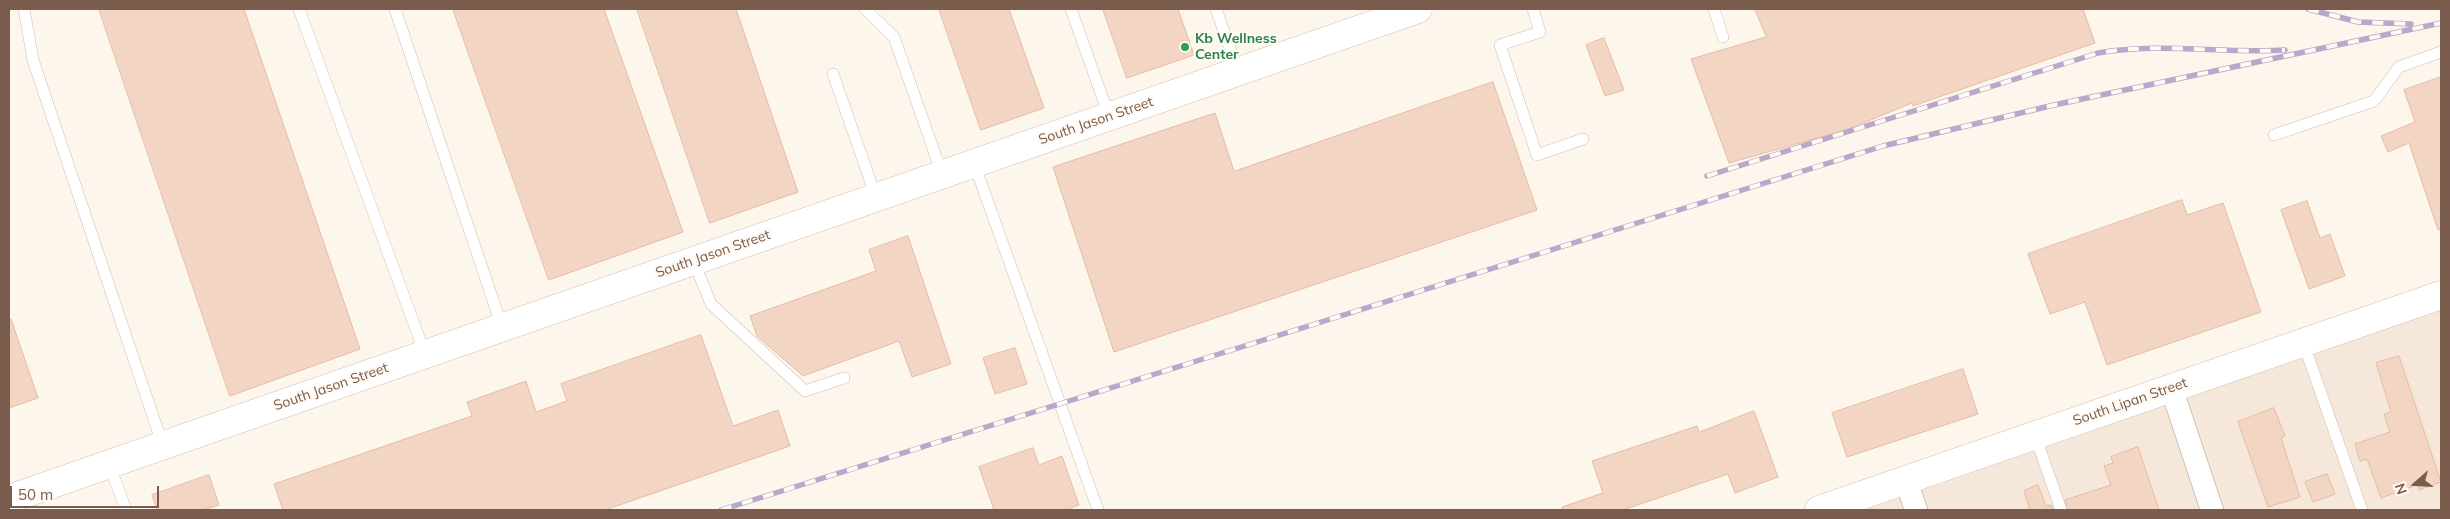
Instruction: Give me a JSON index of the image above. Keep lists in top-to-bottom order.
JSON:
{
  "streets": {
    "street": ["South Jason Street", "South Lipan Street"]
  },
  "places": ["Kb Wellness Center"],
  "scale_bar": "50 m",
  "north": "left"
}
